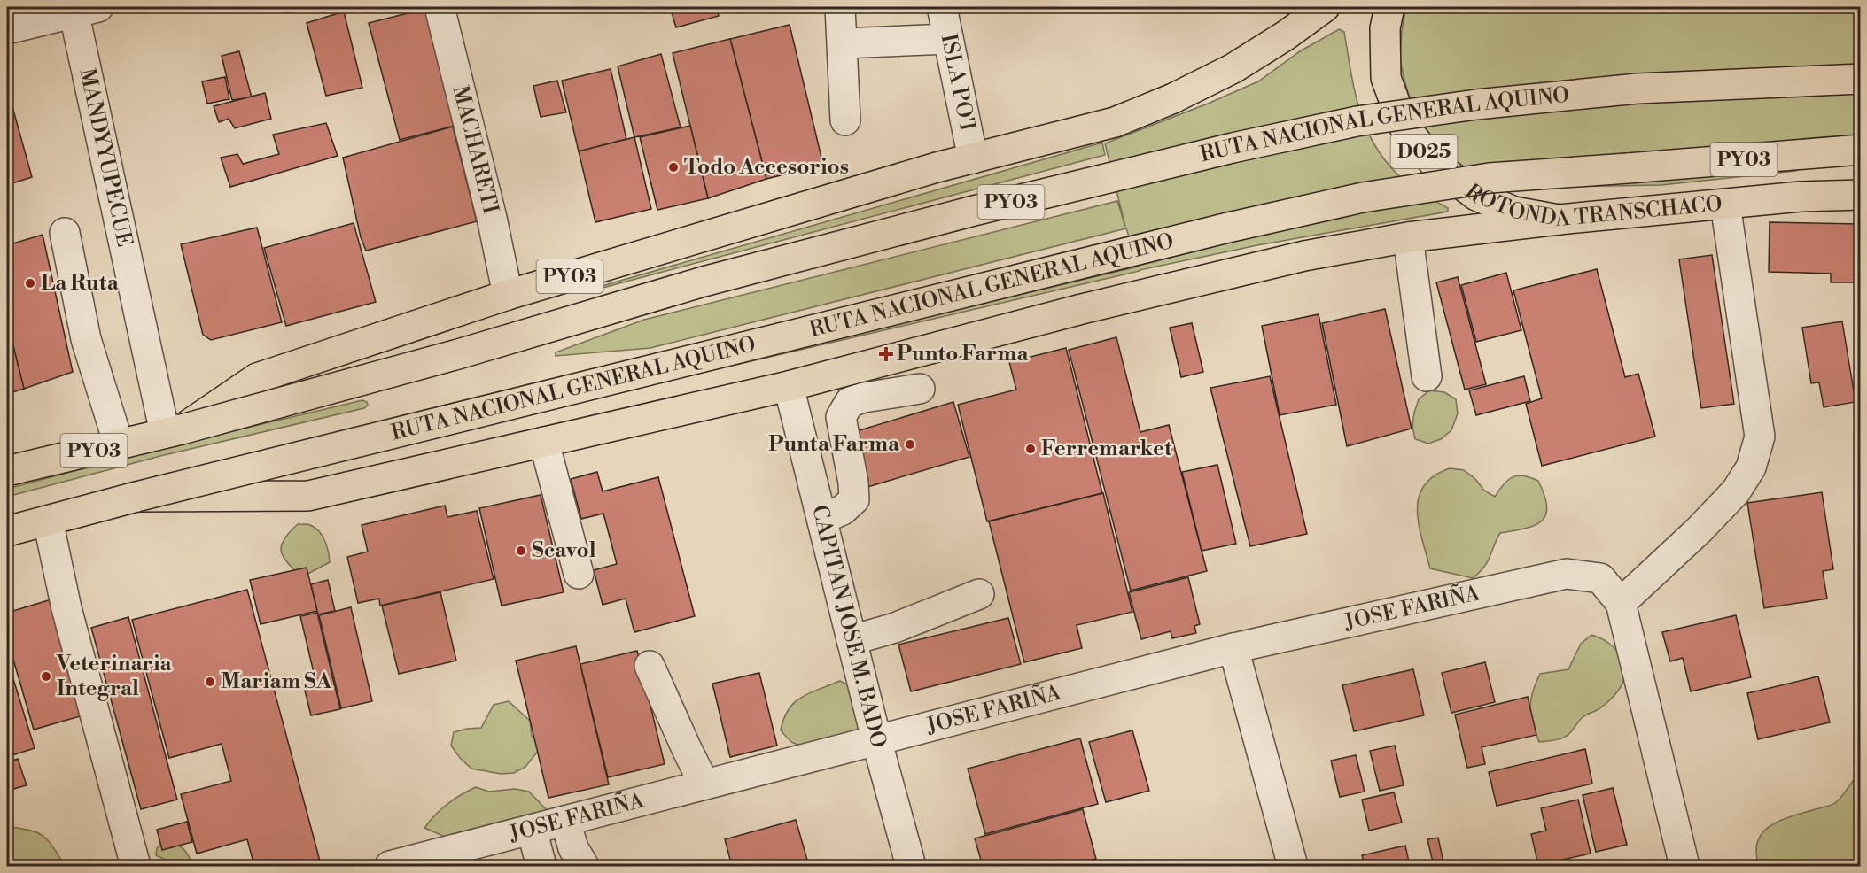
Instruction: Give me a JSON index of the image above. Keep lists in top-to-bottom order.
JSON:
{
  "streets": {
    "highway": [
      "RUTA NACIONAL GENERAL AQUINO",
      "D025",
      "PY03",
      "ROTONDA TRANSCHACO"
    ],
    "street": [
      "ISLA PO'I",
      "MACHARETI",
      "MANDYYUPECUE",
      "JOSE FARIÑA",
      "CAPITAN JOSE M. BADO"
    ]
  },
  "crossings": [
    ["ISLA PO'I", "RUTA NACIONAL GENERAL AQUINO"],
    ["RUTA NACIONAL GENERAL AQUINO", "MACHARETI"],
    ["RUTA NACIONAL GENERAL AQUINO", "MANDYYUPECUE"],
    ["RUTA NACIONAL GENERAL AQUINO", "ROTONDA TRANSCHACO"],
    ["RUTA NACIONAL GENERAL AQUINO", "CAPITAN JOSE M. BADO"],
    ["PY03", "ROTONDA TRANSCHACO"],
    ["JOSE FARIÑA", "CAPITAN JOSE M. BADO"]
  ],
  "places": {
    "other": [
      "Todo Accesorios",
      "La Ruta",
      "Punta Farma",
      "Ferremarket",
      "Scavol",
      "Veterinaria Integral",
      "Mariam SA"
    ],
    "health": ["Punto Farma"]
  }
}
